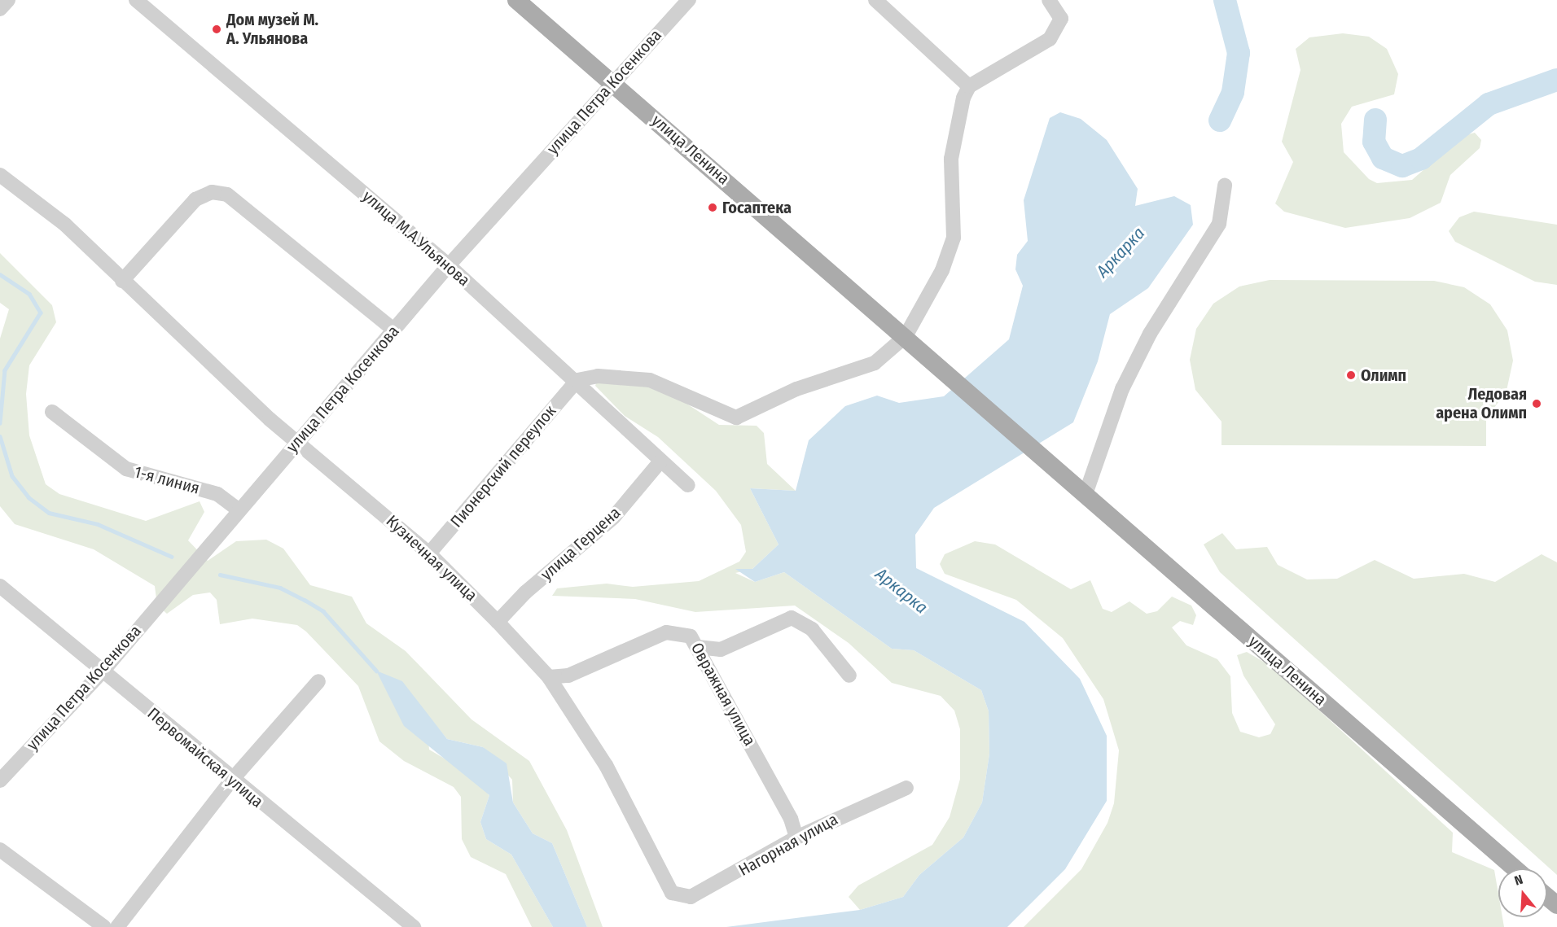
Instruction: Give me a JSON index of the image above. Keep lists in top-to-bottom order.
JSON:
{
  "streets": {
    "main road": ["улица Ленина"],
    "street": [
      "улица Петра Косенкова",
      "улица М.А.Ульянова",
      "Пионерский переулок",
      "1-я линия",
      "улица Герцена",
      "Кузнечная улица",
      "Овражная улица",
      "Первомайская улица",
      "Нагорная улица"
    ]
  },
  "crossings": [
    ["улица Петра Косенкова", "улица Ленина"],
    ["улица Петра Косенкова", "улица М.А.Ульянова"],
    ["улица Петра Косенкова", "1-я линия"],
    ["улица Петра Косенкова", "Кузнечная улица"],
    ["улица Петра Косенкова", "Первомайская улица"],
    ["улица М.А.Ульянова", "Пионерский переулок"],
    ["улица М.А.Ульянова", "улица Герцена"],
    ["Пионерский переулок", "Кузнечная улица"],
    ["улица Герцена", "Кузнечная улица"],
    ["Кузнечная улица", "Овражная улица"],
    ["Кузнечная улица", "Нагорная улица"],
    ["Овражная улица", "Нагорная улица"]
  ],
  "water": ["Аркарка"],
  "places": [
    "Дом музей М. А. Ульянова",
    "Госаптека",
    "Олимп",
    "Ледовая арена Олимп"
  ],
  "north": "top"
}
